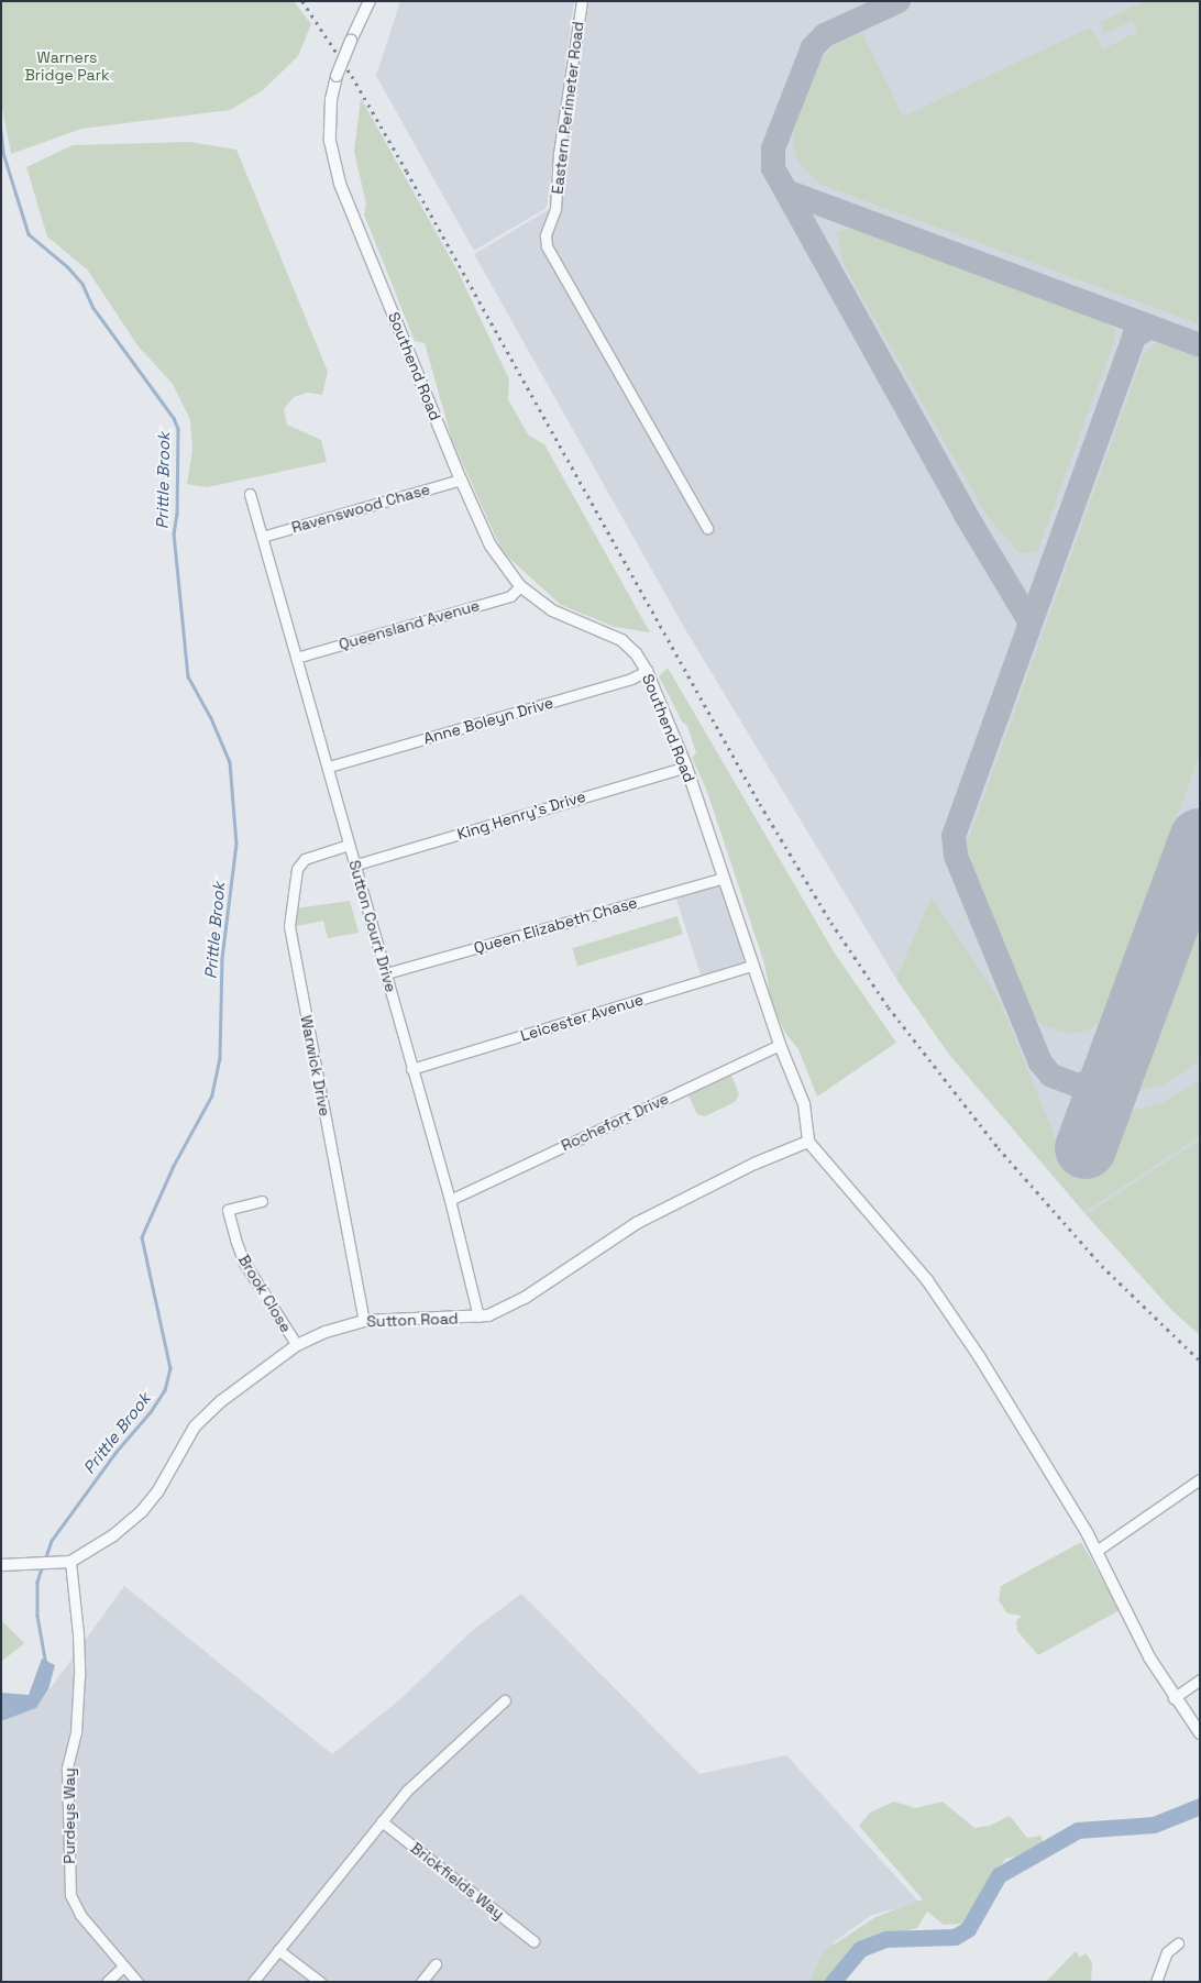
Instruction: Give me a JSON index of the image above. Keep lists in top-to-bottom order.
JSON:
{
  "streets": {
    "street": [
      "Eastern Perimeter Road",
      "Southend Road",
      "Ravenswood Chase",
      "Queensland Avenue",
      "Anne Boleyn Drive",
      "King Henry's Drive",
      "Queen Elizabeth Chase",
      "Sutton Court Drive",
      "Leicester Avenue",
      "Warwick Drive",
      "Rochefort Drive",
      "Brook Close",
      "Sutton Road",
      "Purdeys Way",
      "Brickfields Way"
    ]
  },
  "crossings": [
    ["Southend Road", "Ravenswood Chase"],
    ["Southend Road", "Queensland Avenue"],
    ["Southend Road", "Anne Boleyn Drive"],
    ["Southend Road", "King Henry's Drive"],
    ["Southend Road", "Queen Elizabeth Chase"],
    ["Southend Road", "Leicester Avenue"],
    ["Southend Road", "Rochefort Drive"],
    ["Southend Road", "Sutton Road"],
    ["Ravenswood Chase", "Sutton Court Drive"],
    ["Queensland Avenue", "Sutton Court Drive"],
    ["Anne Boleyn Drive", "Sutton Court Drive"],
    ["King Henry's Drive", "Sutton Court Drive"],
    ["Queen Elizabeth Chase", "Sutton Court Drive"],
    ["Sutton Court Drive", "Leicester Avenue"],
    ["Sutton Court Drive", "Warwick Drive"],
    ["Sutton Court Drive", "Rochefort Drive"],
    ["Sutton Court Drive", "Sutton Road"],
    ["Warwick Drive", "Sutton Road"],
    ["Brook Close", "Sutton Road"],
    ["Sutton Road", "Purdeys Way"]
  ],
  "water": ["Prittle Brook"],
  "parks": ["Warners Bridge Park"]
}
